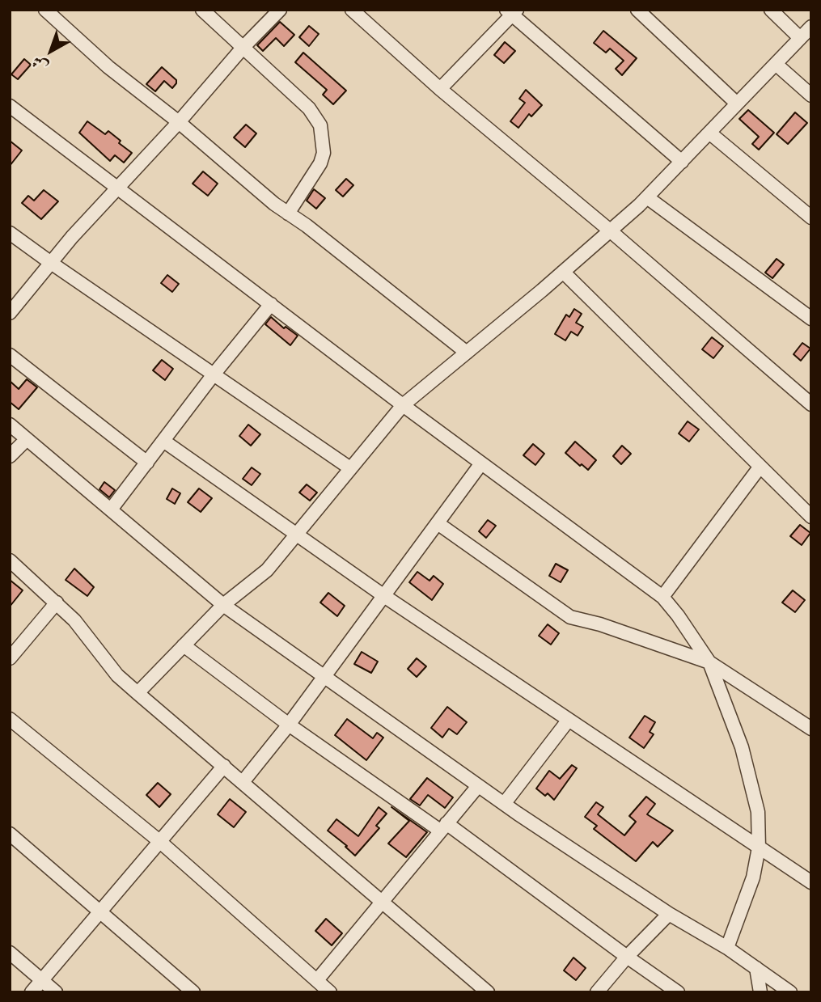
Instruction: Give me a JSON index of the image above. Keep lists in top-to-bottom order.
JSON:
{
  "north": "bottom left"
}
